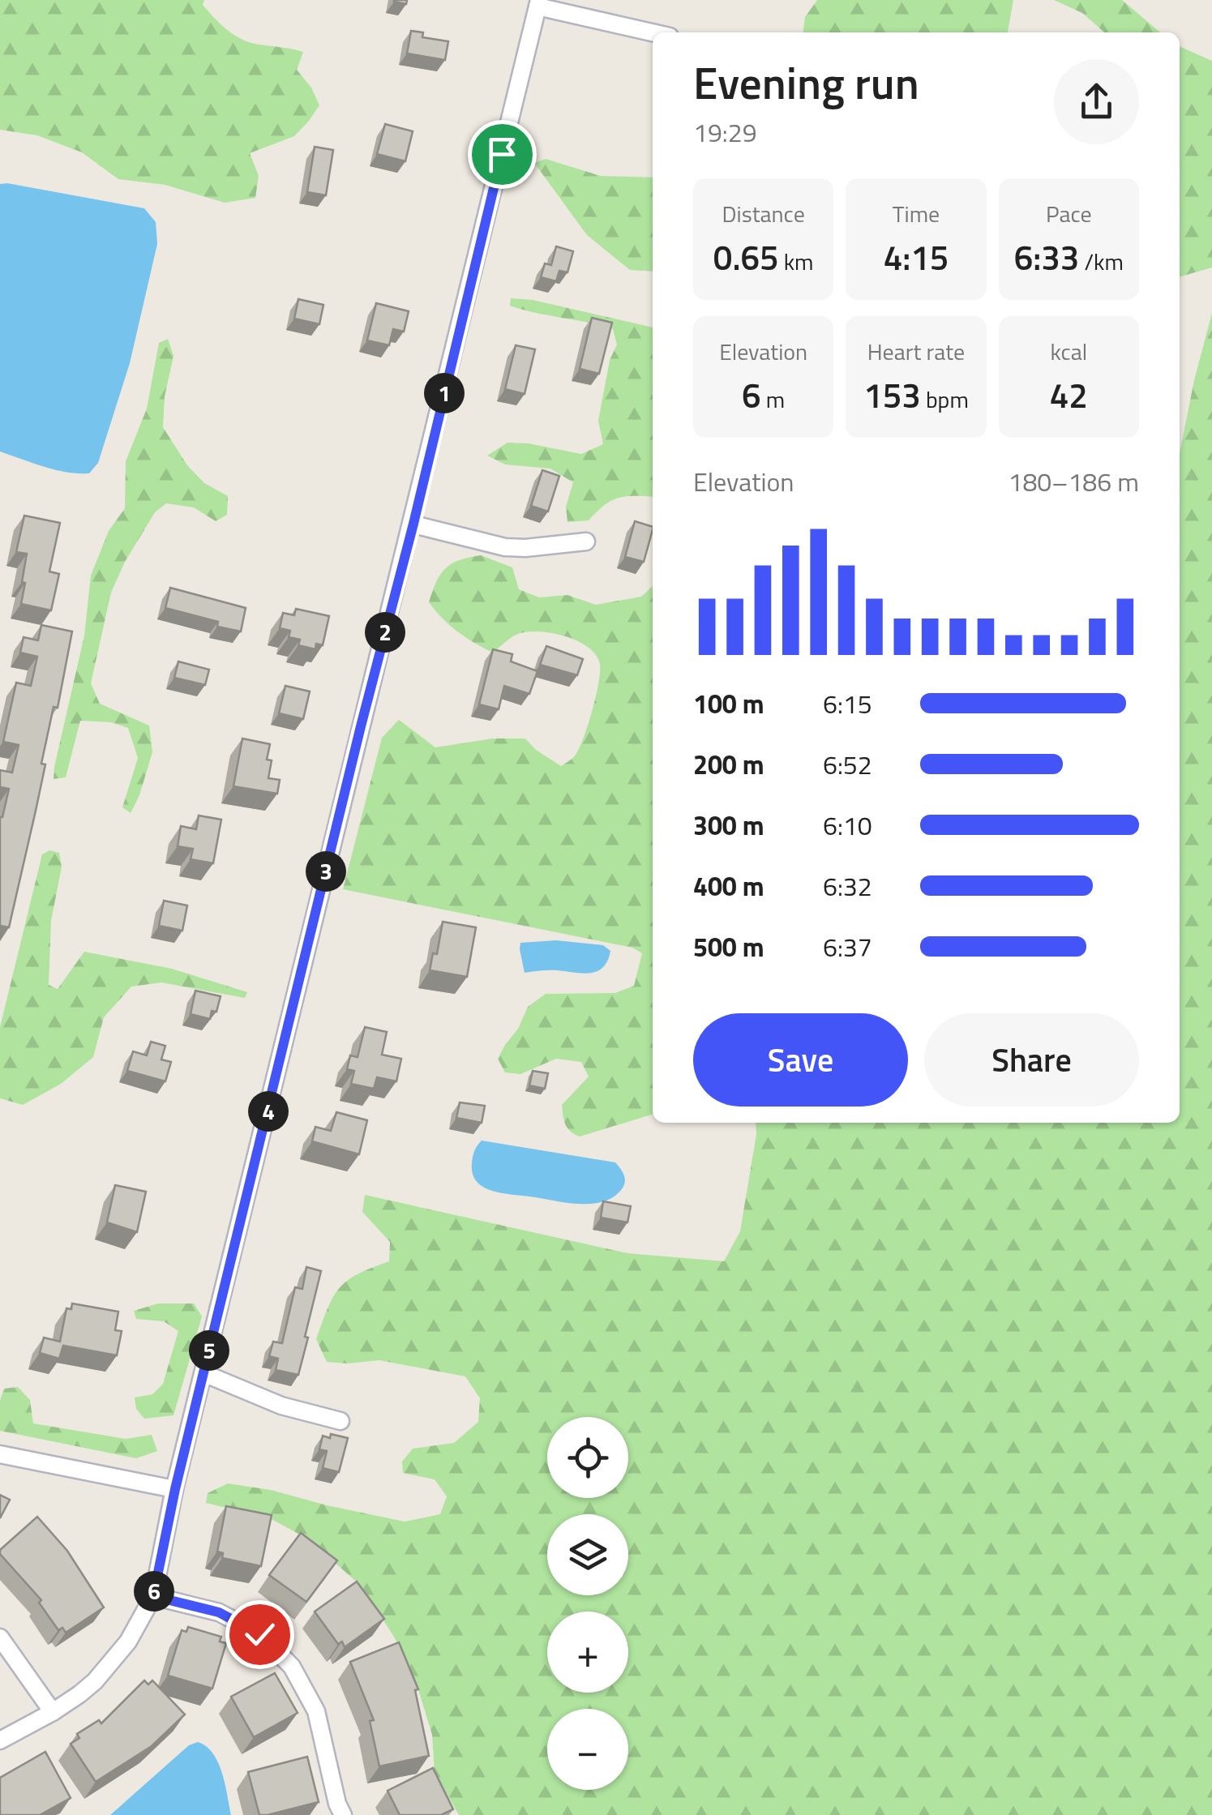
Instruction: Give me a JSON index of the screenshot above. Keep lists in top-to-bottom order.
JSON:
{
  "page": {
    "heading": ["Evening run", "19:29"],
    "stats": [
      ["Distance", "0.65 km"],
      ["Time", "4:15"],
      ["Pace", "6:33 /km"],
      ["Elevation", "6 m"],
      ["Heart rate", "153 bpm"],
      ["kcal", "42"]
    ],
    "pins": [
      "1",
      "2",
      "3",
      "4",
      "5",
      "6"
    ],
    "chart": ["Elevation", "180–186 m"],
    "list": [
      {
        "name": "100 m",
        "note": "6:15"
      },
      {
        "name": "200 m",
        "note": "6:52"
      },
      {
        "name": "300 m",
        "note": "6:10"
      },
      {
        "name": "400 m",
        "note": "6:32"
      },
      {
        "name": "500 m",
        "note": "6:37"
      }
    ],
    "buttons": ["Save", "Share"],
    "map_buttons": ["+", "−"]
  }
}
